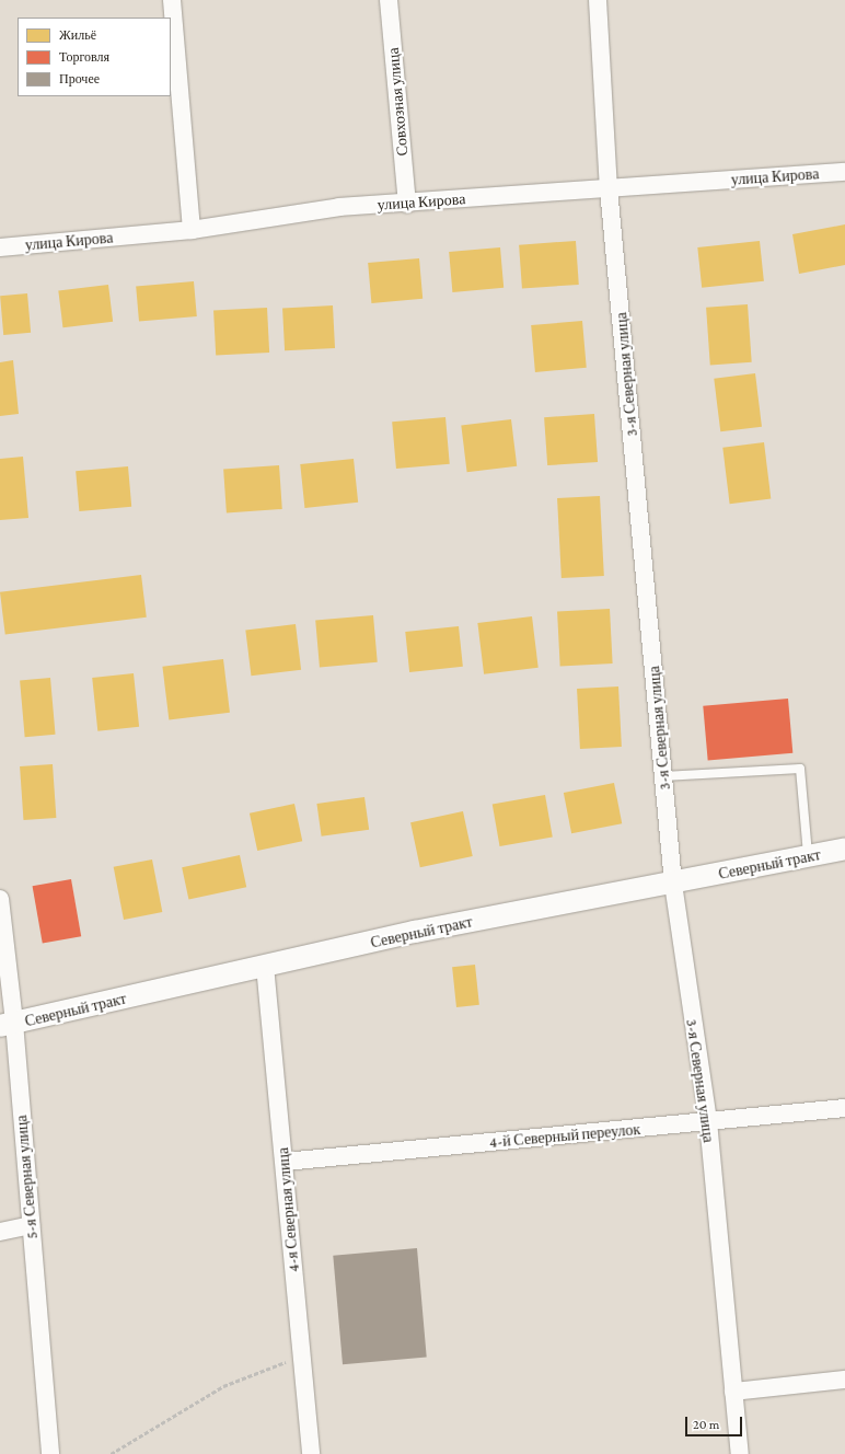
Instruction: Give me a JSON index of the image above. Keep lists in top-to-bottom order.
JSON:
{
  "streets": {
    "street": [
      "Совхозная улица",
      "улица Кирова",
      "3-я Северная улица",
      "Северный тракт",
      "4-й Северный переулок",
      "5-я Северная улица",
      "4-я Северная улица"
    ]
  },
  "crossings": [
    ["Совхозная улица", "улица Кирова"],
    ["улица Кирова", "3-я Северная улица"],
    ["3-я Северная улица", "Северный тракт"],
    ["3-я Северная улица", "4-й Северный переулок"],
    ["Северный тракт", "5-я Северная улица"],
    ["Северный тракт", "4-я Северная улица"],
    ["4-й Северный переулок", "4-я Северная улица"]
  ],
  "legend": ["Жильё", "Торговля", "Прочее"],
  "scale_bar": "20 m"
}
